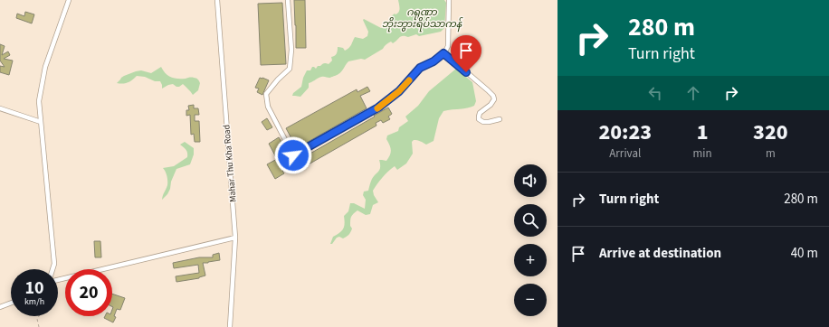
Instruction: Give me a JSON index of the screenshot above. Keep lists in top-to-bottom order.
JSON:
{
  "streets": {
    "street": ["Mahar Thu Kha Road"]
  },
  "water": ["ဂရုဏာ ဘိုးဘွားရိပ်သာကန်"],
  "page": {
    "turn": ["280 m", "Turn right"],
    "eta": [
      "20:23",
      "Arrival",
      "1",
      "min",
      "320",
      "m"
    ],
    "map_buttons": ["+", "−"],
    "list": [
      {
        "name": "Turn right",
        "value": "280 m"
      },
      {
        "name": "Arrive at destination",
        "value": "40 m"
      }
    ],
    "speed": "10 km/h",
    "limit": "20"
  }
}
